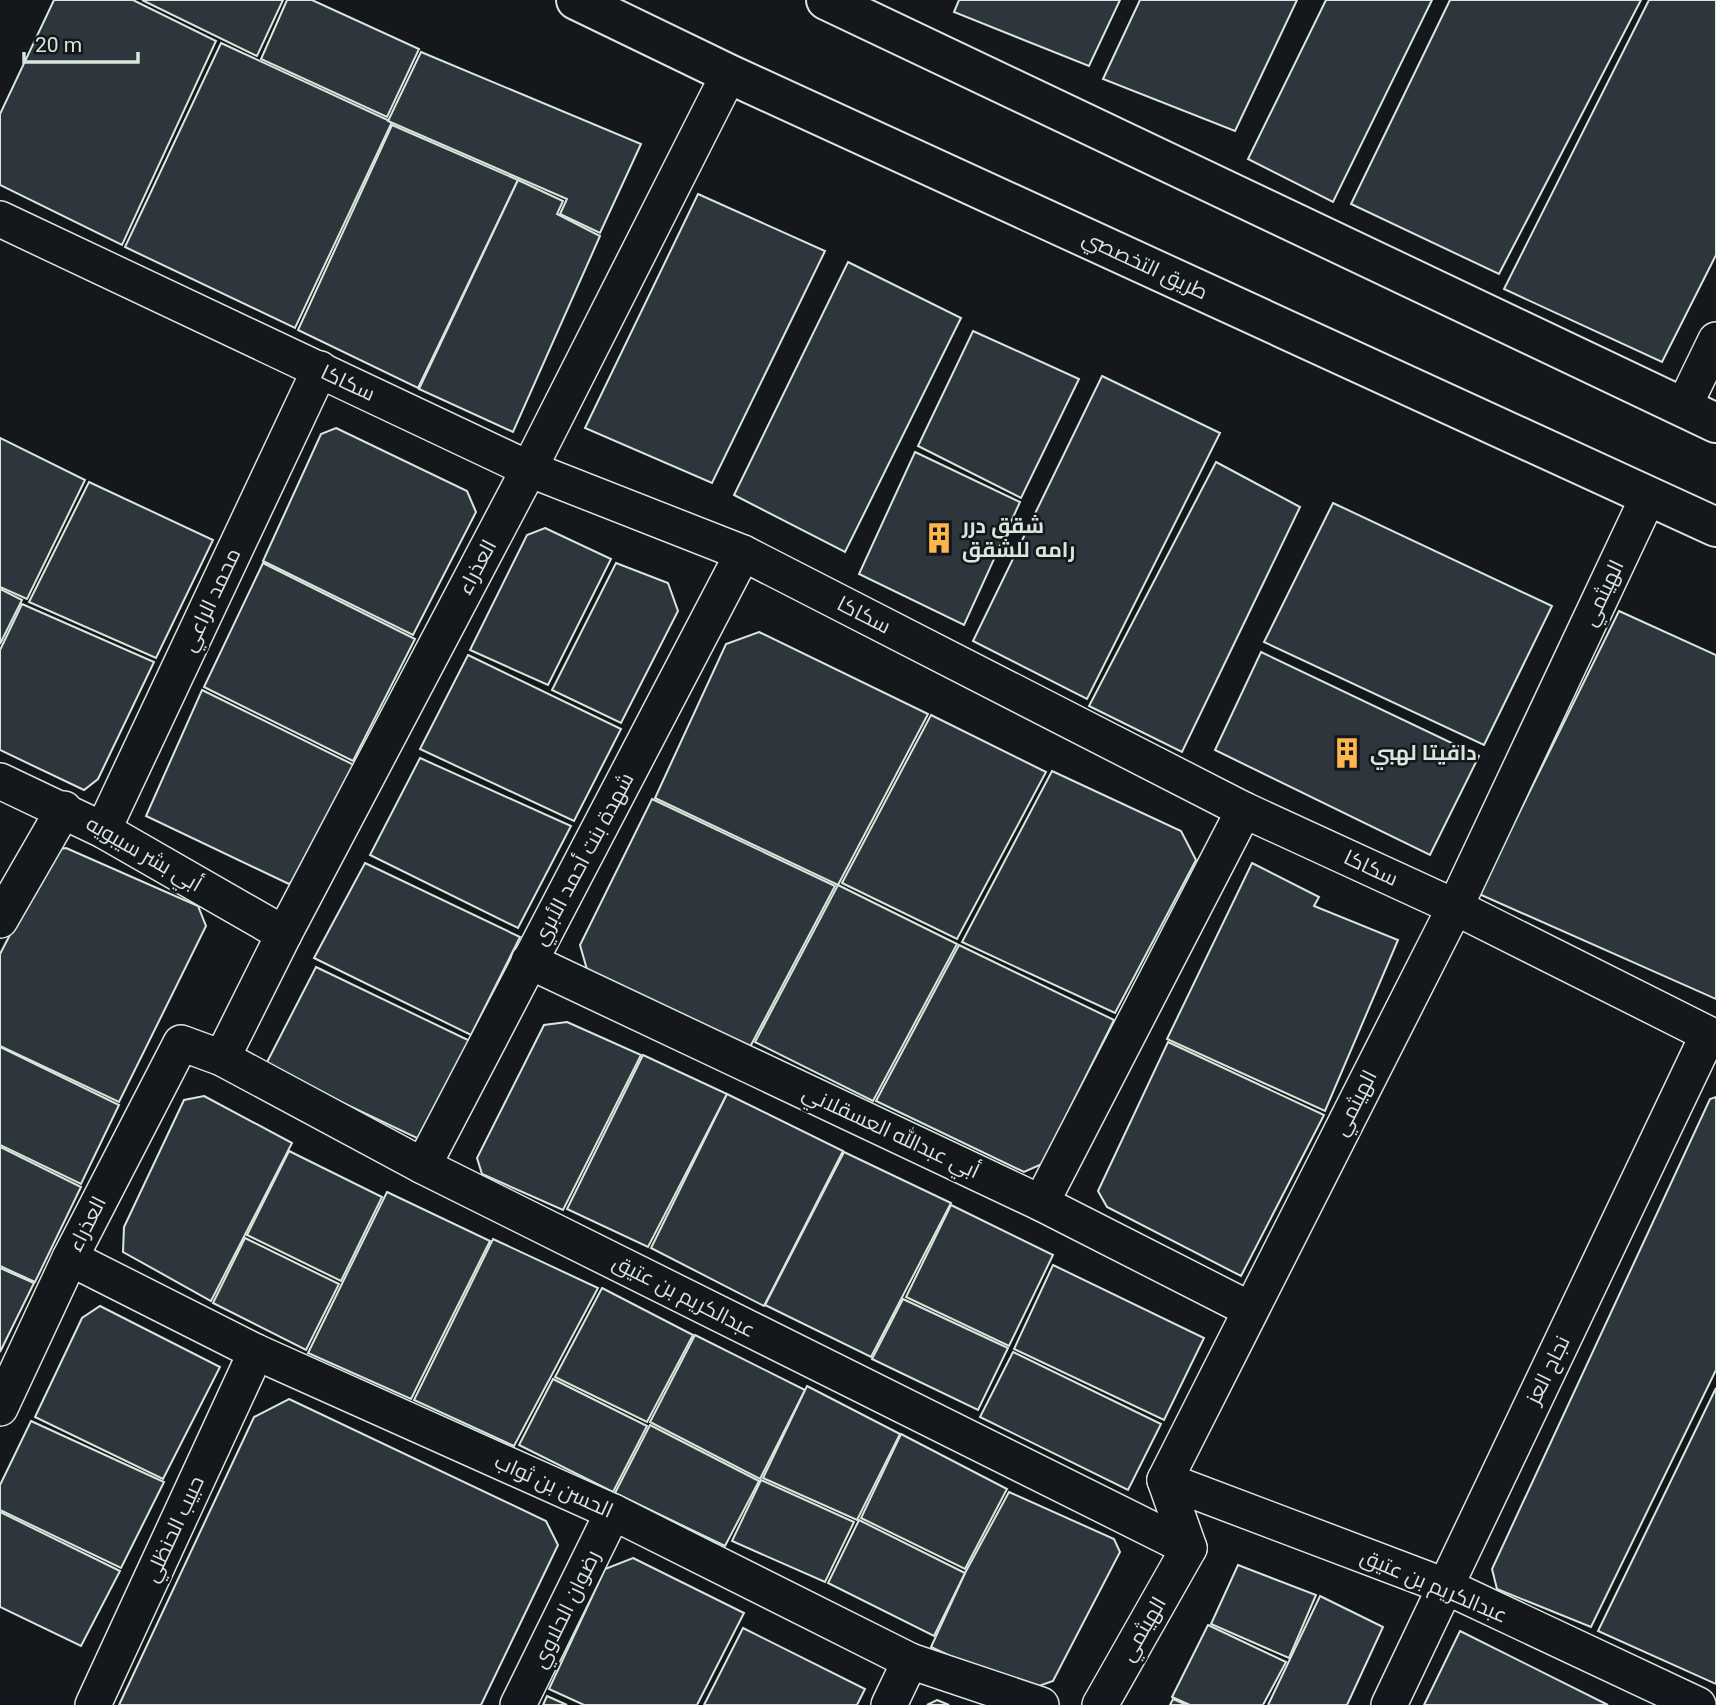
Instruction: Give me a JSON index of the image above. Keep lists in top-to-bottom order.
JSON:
{
  "streets": {
    "main road": ["طريق التخصصي"],
    "street": [
      "سكاكا",
      "العذراء",
      "الهيثمي",
      "محمد الراعي",
      "أبي بشر سيبويه",
      "شهدة بنت أحمد الأبري",
      "أبي عبدالله العسقلاني",
      "عبدالكريم بن عتيق",
      "نجاح العز",
      "الحسن بن ثواب",
      "حبيب الحنظلي",
      "رضوان الحلاوي"
    ]
  },
  "crossings": [
    ["طريق التخصصي", "العذراء"],
    ["طريق التخصصي", "الهيثمي"],
    ["سكاكا", "العذراء"],
    ["سكاكا", "الهيثمي"],
    ["سكاكا", "محمد الراعي"],
    ["سكاكا", "شهدة بنت أحمد الأبري"],
    ["سكاكا", "نجاح العز"],
    ["العذراء", "أبي بشر سيبويه"],
    ["العذراء", "عبدالكريم بن عتيق"],
    ["العذراء", "الحسن بن ثواب"],
    ["الهيثمي", "أبي عبدالله العسقلاني"],
    ["الهيثمي", "عبدالكريم بن عتيق"],
    ["محمد الراعي", "أبي بشر سيبويه"],
    ["شهدة بنت أحمد الأبري", "أبي عبدالله العسقلاني"],
    ["شهدة بنت أحمد الأبري", "عبدالكريم بن عتيق"],
    ["عبدالكريم بن عتيق", "نجاح العز"],
    ["الحسن بن ثواب", "حبيب الحنظلي"],
    ["الحسن بن ثواب", "رضوان الحلاوي"]
  ],
  "places": {
    "building": ["شقق درر رامه للشقق", "دافيتا لهبي"]
  },
  "scale_bar": "20 m"
}
